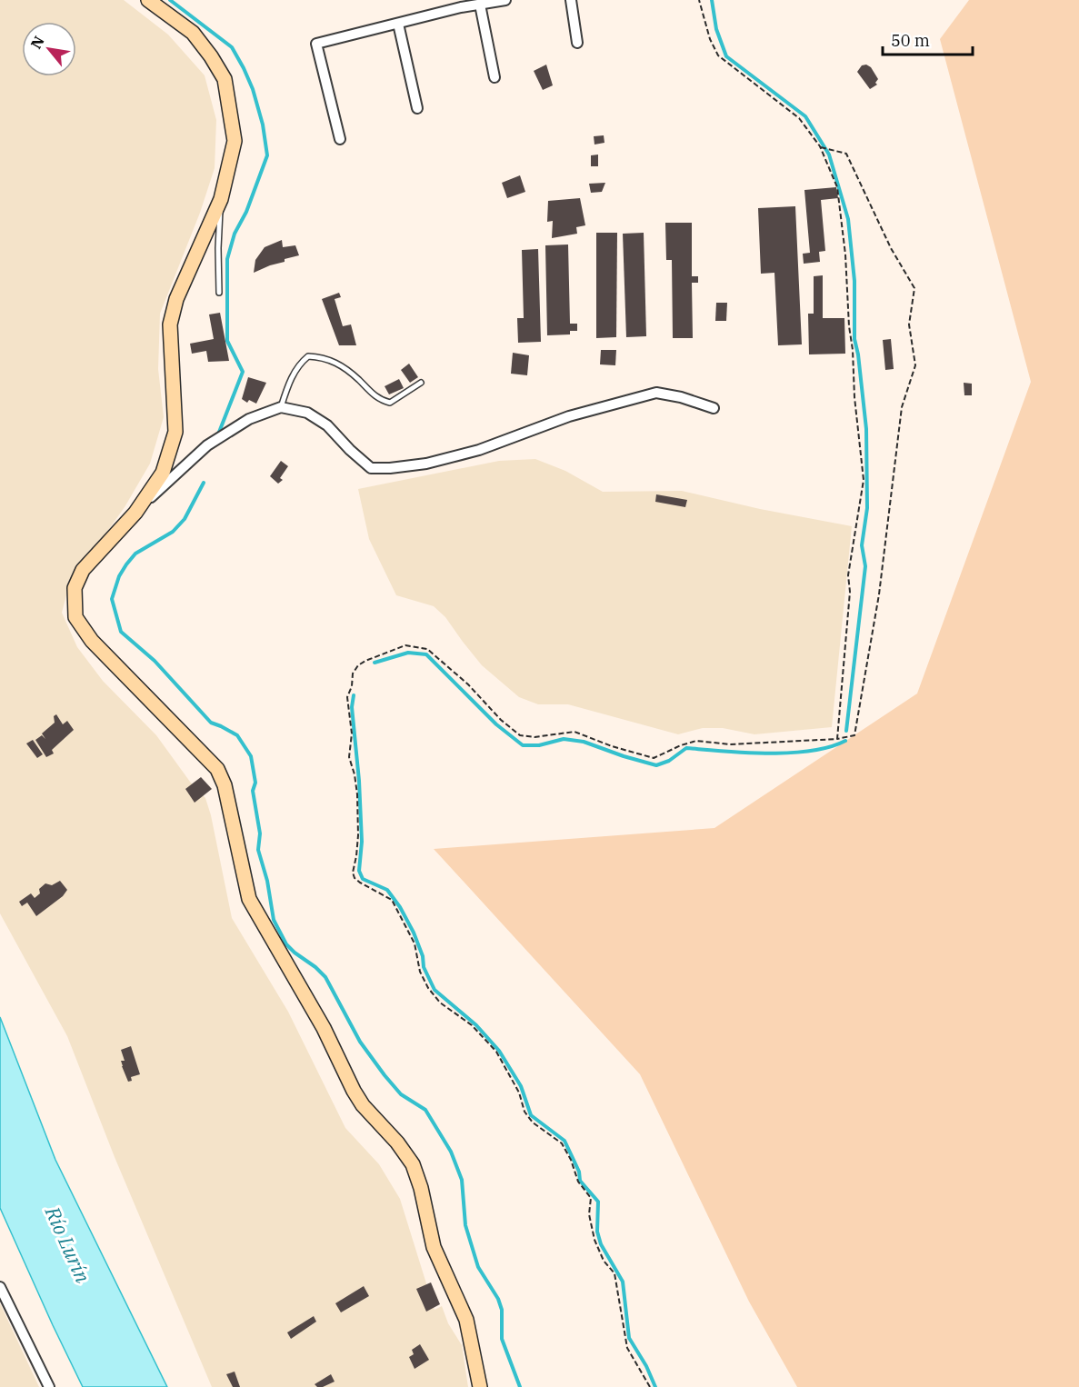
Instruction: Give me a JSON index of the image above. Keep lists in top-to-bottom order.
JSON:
{
  "water": ["Río Lurín"],
  "scale_bar": "50 m",
  "north": "top left"
}
